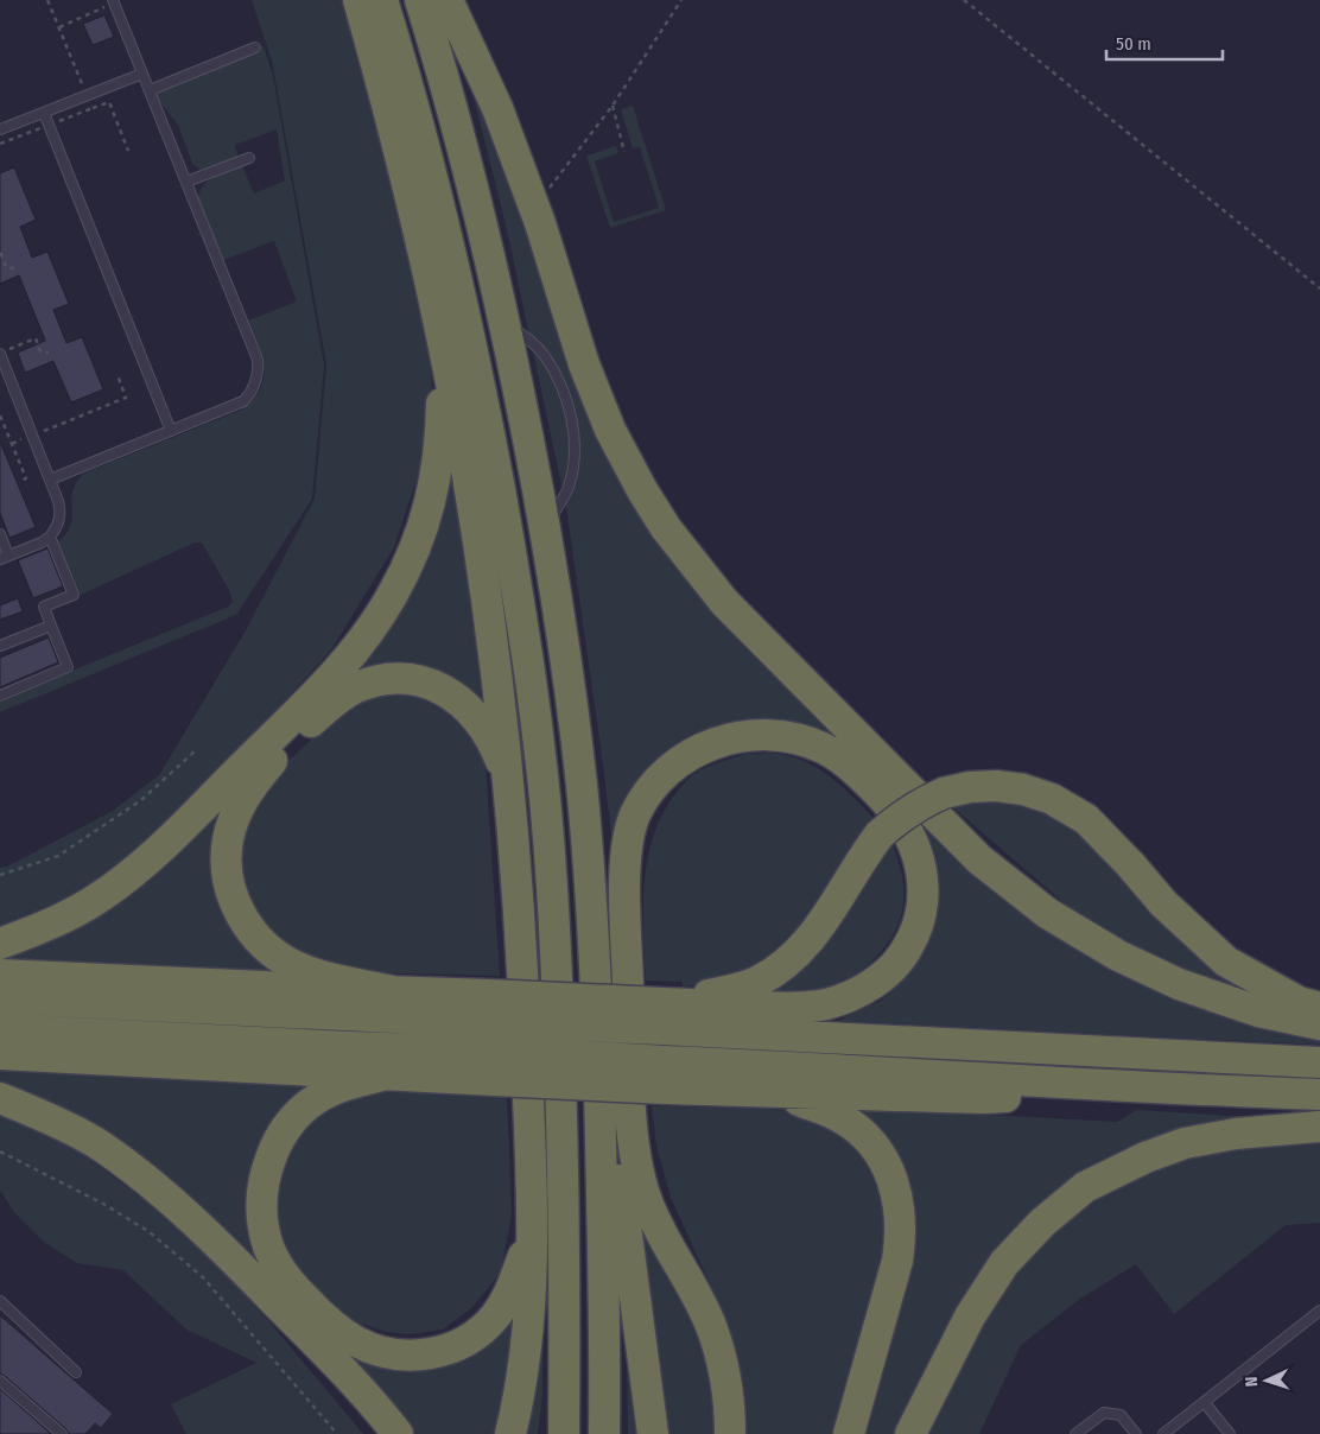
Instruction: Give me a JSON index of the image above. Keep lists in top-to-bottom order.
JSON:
{
  "scale_bar": "50 m",
  "north": "left"
}
